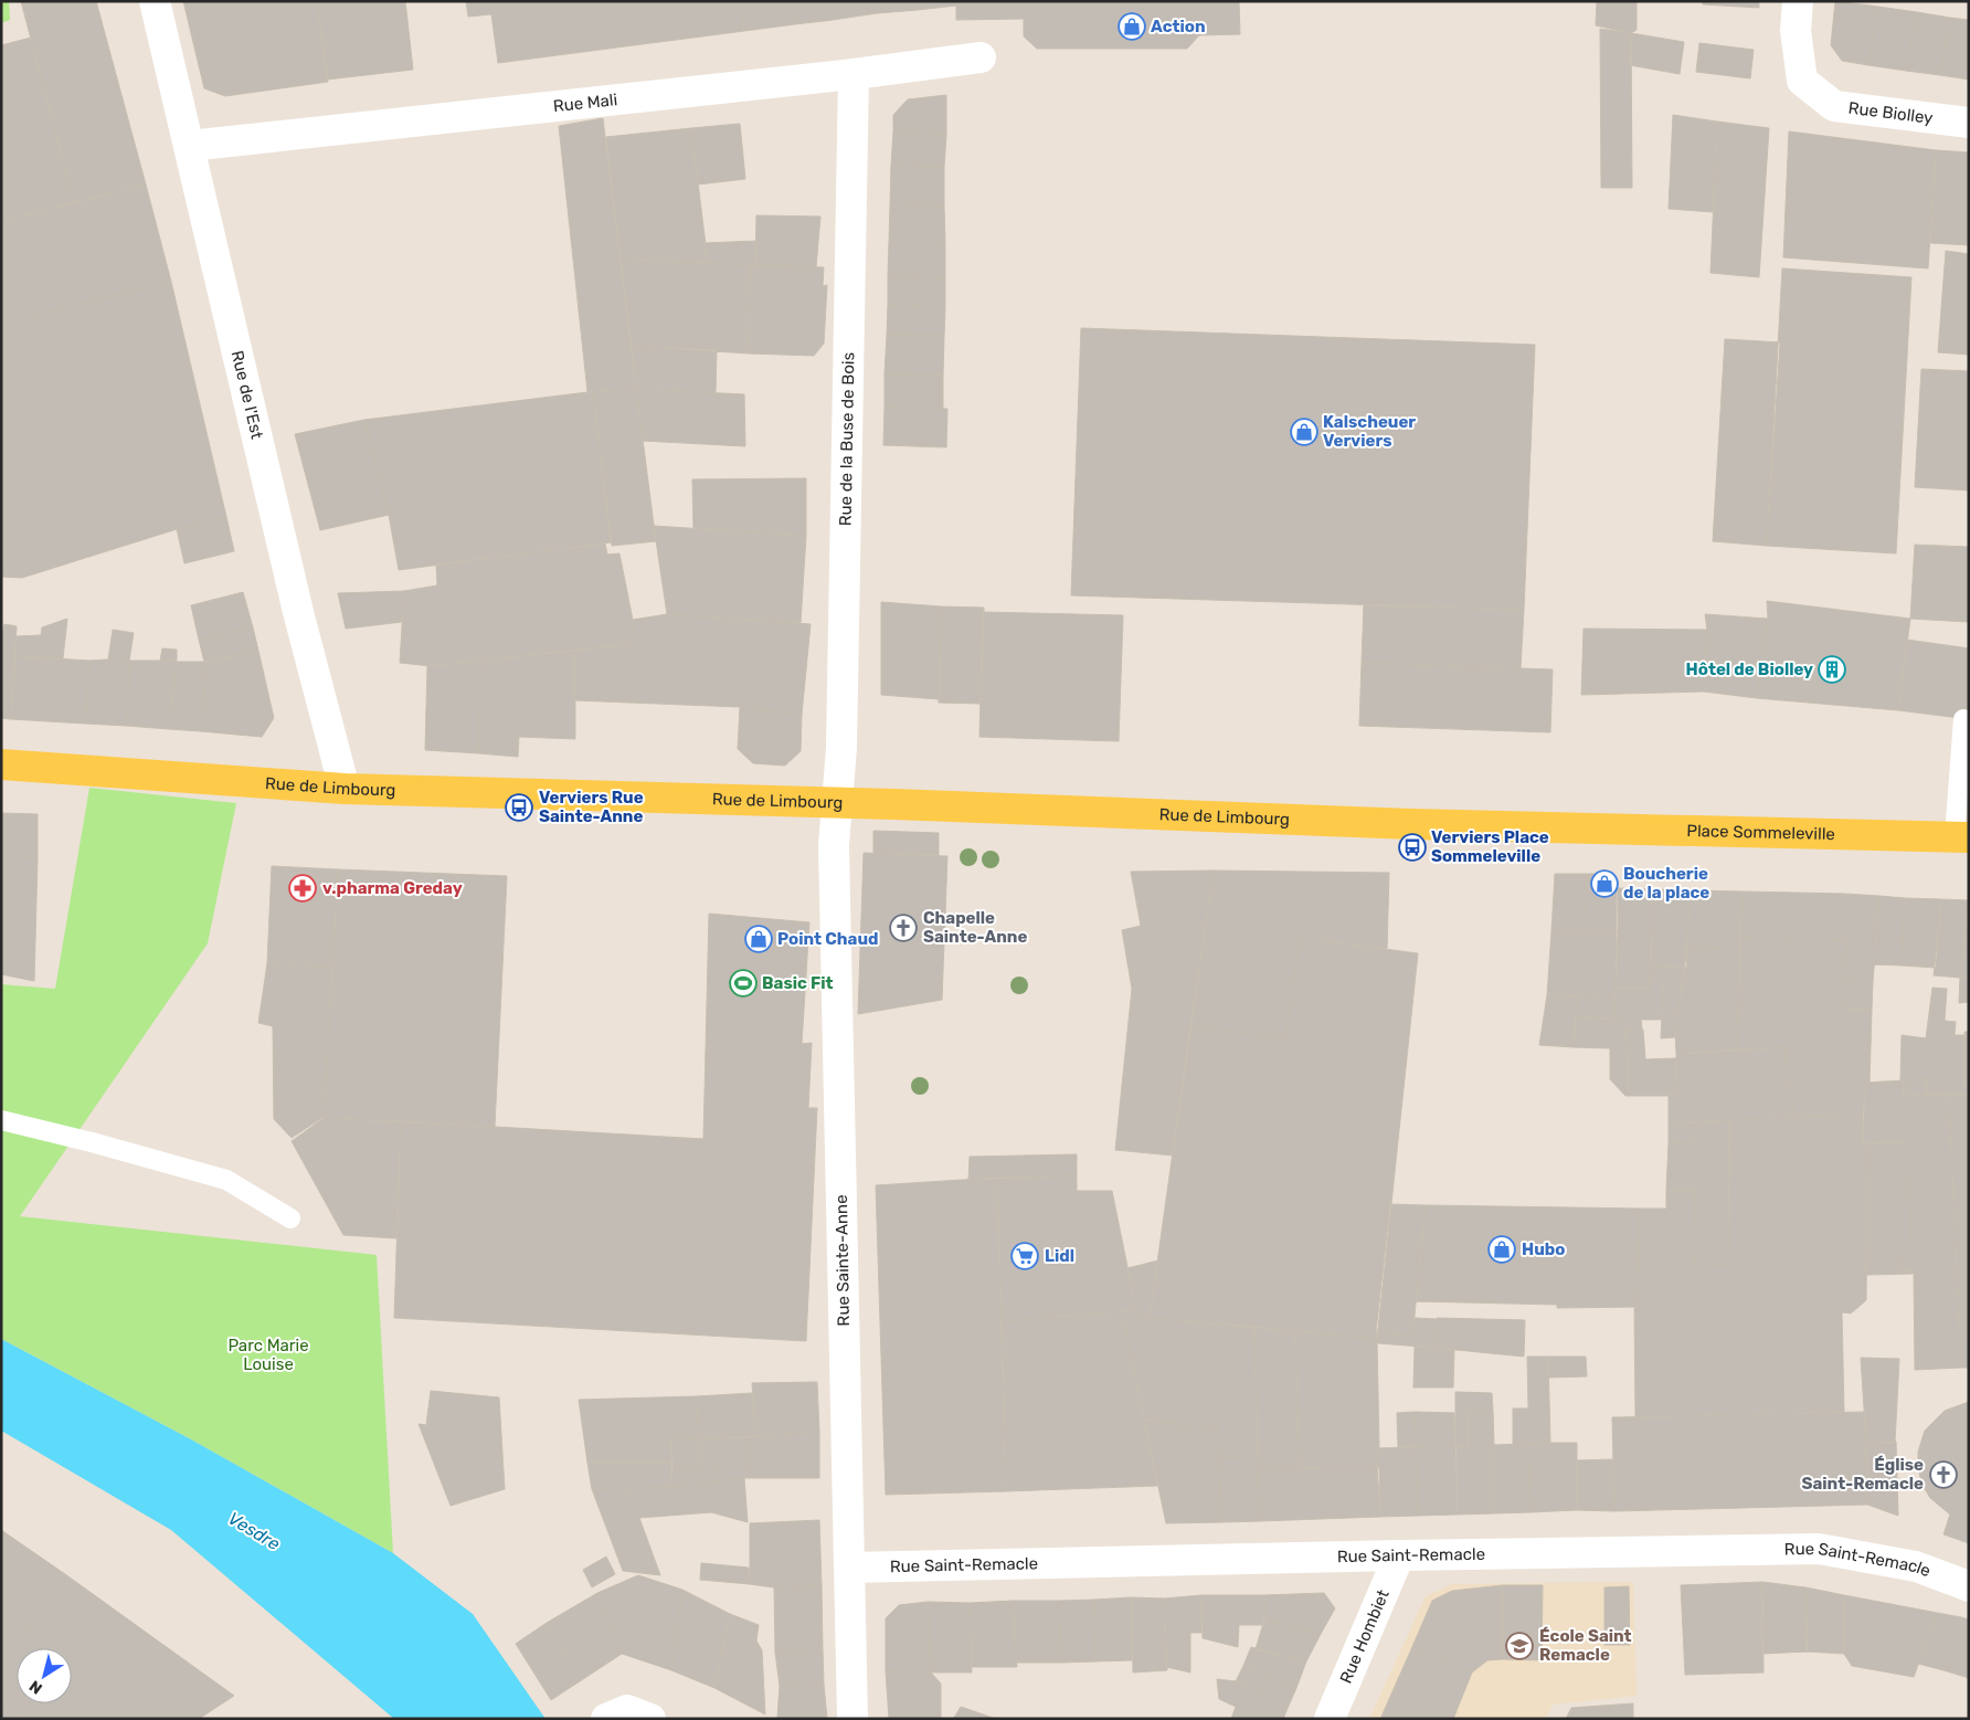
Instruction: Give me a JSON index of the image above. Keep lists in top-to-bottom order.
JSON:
{
  "streets": {
    "main road": ["Rue de Limbourg", "Place Sommeleville"],
    "street": [
      "Rue Mali",
      "Rue Biolley",
      "Rue de l'Est",
      "Rue de la Buse de Bois",
      "Rue Sainte-Anne",
      "Rue Saint-Remacle",
      "Rue Hombiet"
    ]
  },
  "crossings": [
    ["Rue Mali", "Rue de l'Est"],
    ["Rue Mali", "Rue de la Buse de Bois"],
    ["Rue de l'Est", "Rue de Limbourg"],
    ["Rue de la Buse de Bois", "Rue de Limbourg"],
    ["Rue de la Buse de Bois", "Rue Sainte-Anne"],
    ["Rue de Limbourg", "Place Sommeleville"],
    ["Rue de Limbourg", "Rue Sainte-Anne"],
    ["Rue Sainte-Anne", "Rue Saint-Remacle"],
    ["Rue Saint-Remacle", "Rue Hombiet"]
  ],
  "water": ["Vesdre"],
  "parks": ["Parc Marie Louise"],
  "places": {
    "shop": [
      "Action",
      "Kalscheuer Verviers",
      "Boucherie de la place",
      "Point Chaud",
      "Hubo"
    ],
    "building": ["Hôtel de Biolley"],
    "bus stop": ["Verviers Rue Sainte-Anne", "Verviers Place Sommeleville"],
    "pharmacy": ["v.pharma Greday"],
    "church": ["Chapelle Sainte-Anne", "Église Saint-Remacle"],
    "sports": ["Basic Fit"],
    "supermarket": ["Lidl"],
    "school or university": ["École Saint Remacle"]
  },
  "north": "bottom left"
}
